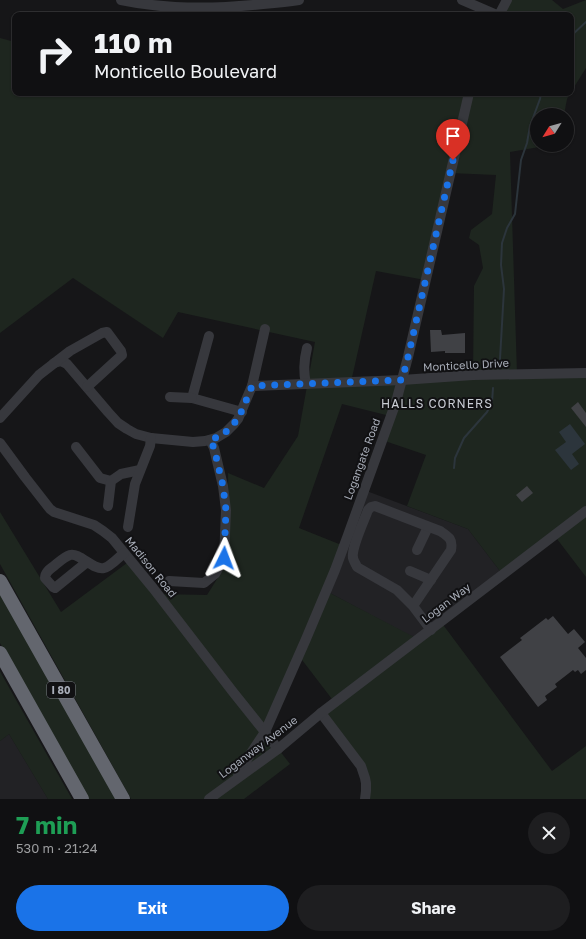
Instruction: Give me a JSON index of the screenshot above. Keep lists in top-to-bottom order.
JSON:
{
  "streets": {
    "highway": ["I 80"],
    "street": [
      "Monticello Drive",
      "Logangate Road",
      "Madison Road",
      "Logan Way",
      "Loganway Avenue"
    ]
  },
  "crossings": [
    ["Monticello Drive", "Logangate Road"],
    ["Logangate Road", "Madison Road"],
    ["Logangate Road", "Loganway Avenue"],
    ["Logan Way", "Loganway Avenue"]
  ],
  "districts": ["HALLS CORNERS"],
  "north": "bottom left",
  "page": {
    "turn": ["110 m", "Monticello Boulevard"],
    "heading": ["7 min", "530 m · 21:24"],
    "buttons": ["Exit", "Share"]
  }
}
